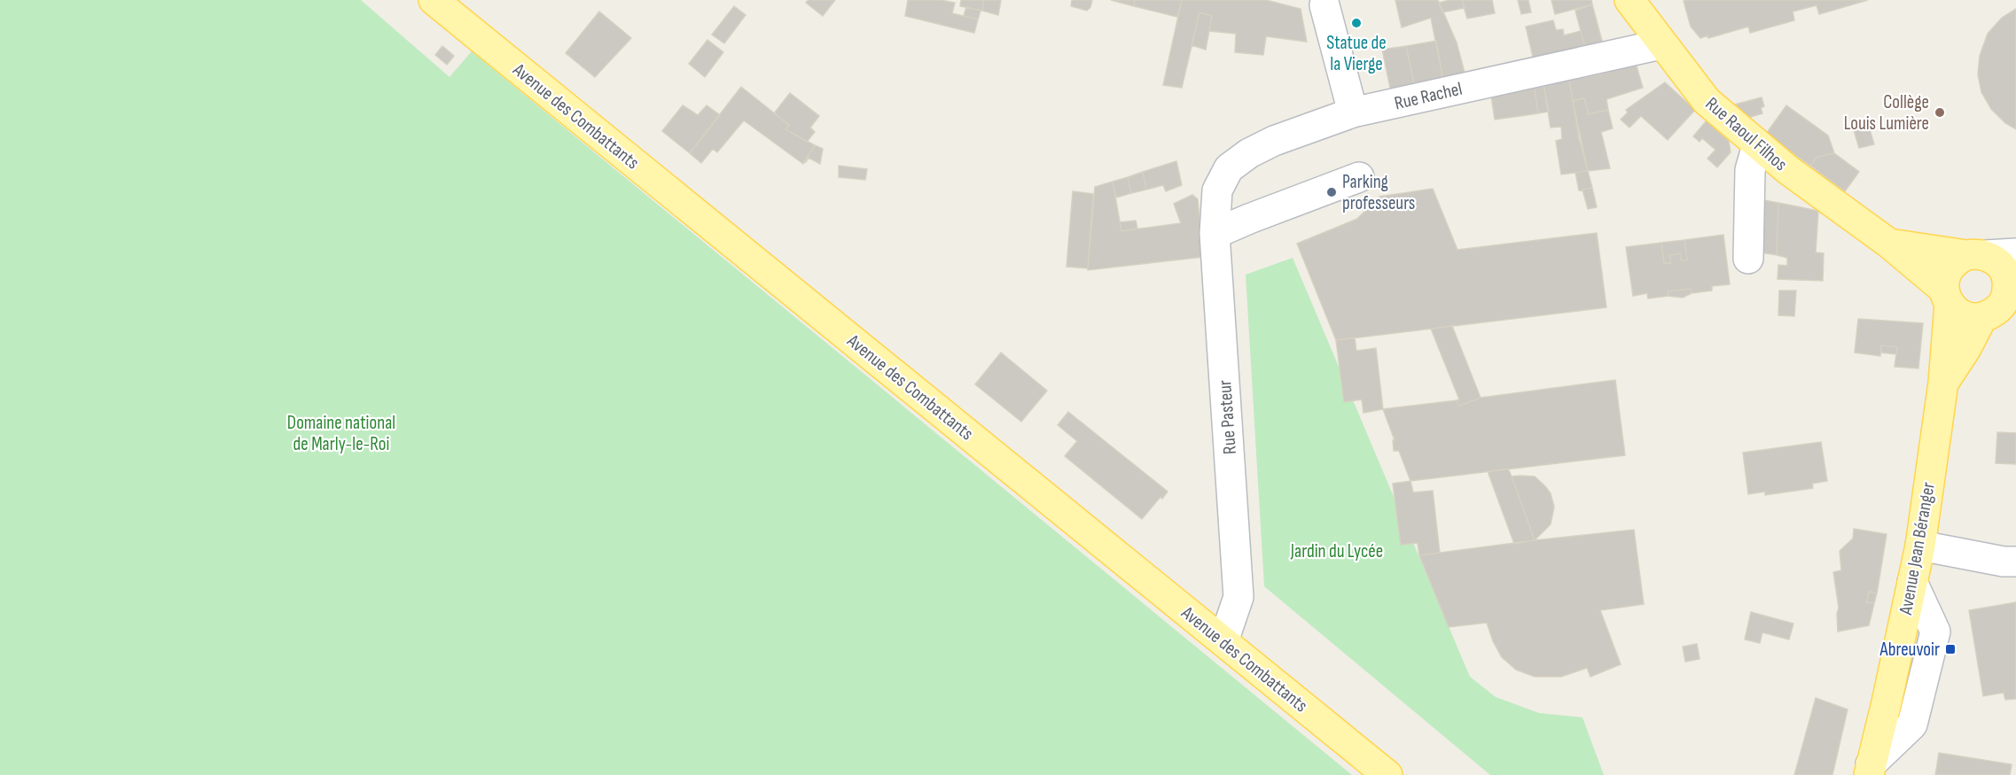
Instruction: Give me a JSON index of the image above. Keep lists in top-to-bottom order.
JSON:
{
  "streets": {
    "main road": ["Avenue des Combattants", "Rue Raoul Filhos", "Avenue Jean Béranger"],
    "street": ["Rue Rachel", "Rue Pasteur"]
  },
  "crossings": [
    ["Rue Rachel", "Rue Raoul Filhos"],
    ["Rue Rachel", "Rue Pasteur"],
    ["Avenue des Combattants", "Rue Pasteur"],
    ["Rue Raoul Filhos", "Avenue Jean Béranger"]
  ],
  "parks": ["Domaine national de Marly-le-Roi", "Jardin du Lycée"],
  "places": {
    "other": ["Statue de la Vierge", "Collège Louis Lumière", "Parking professeurs"],
    "transit": ["Abreuvoir"]
  }
}
